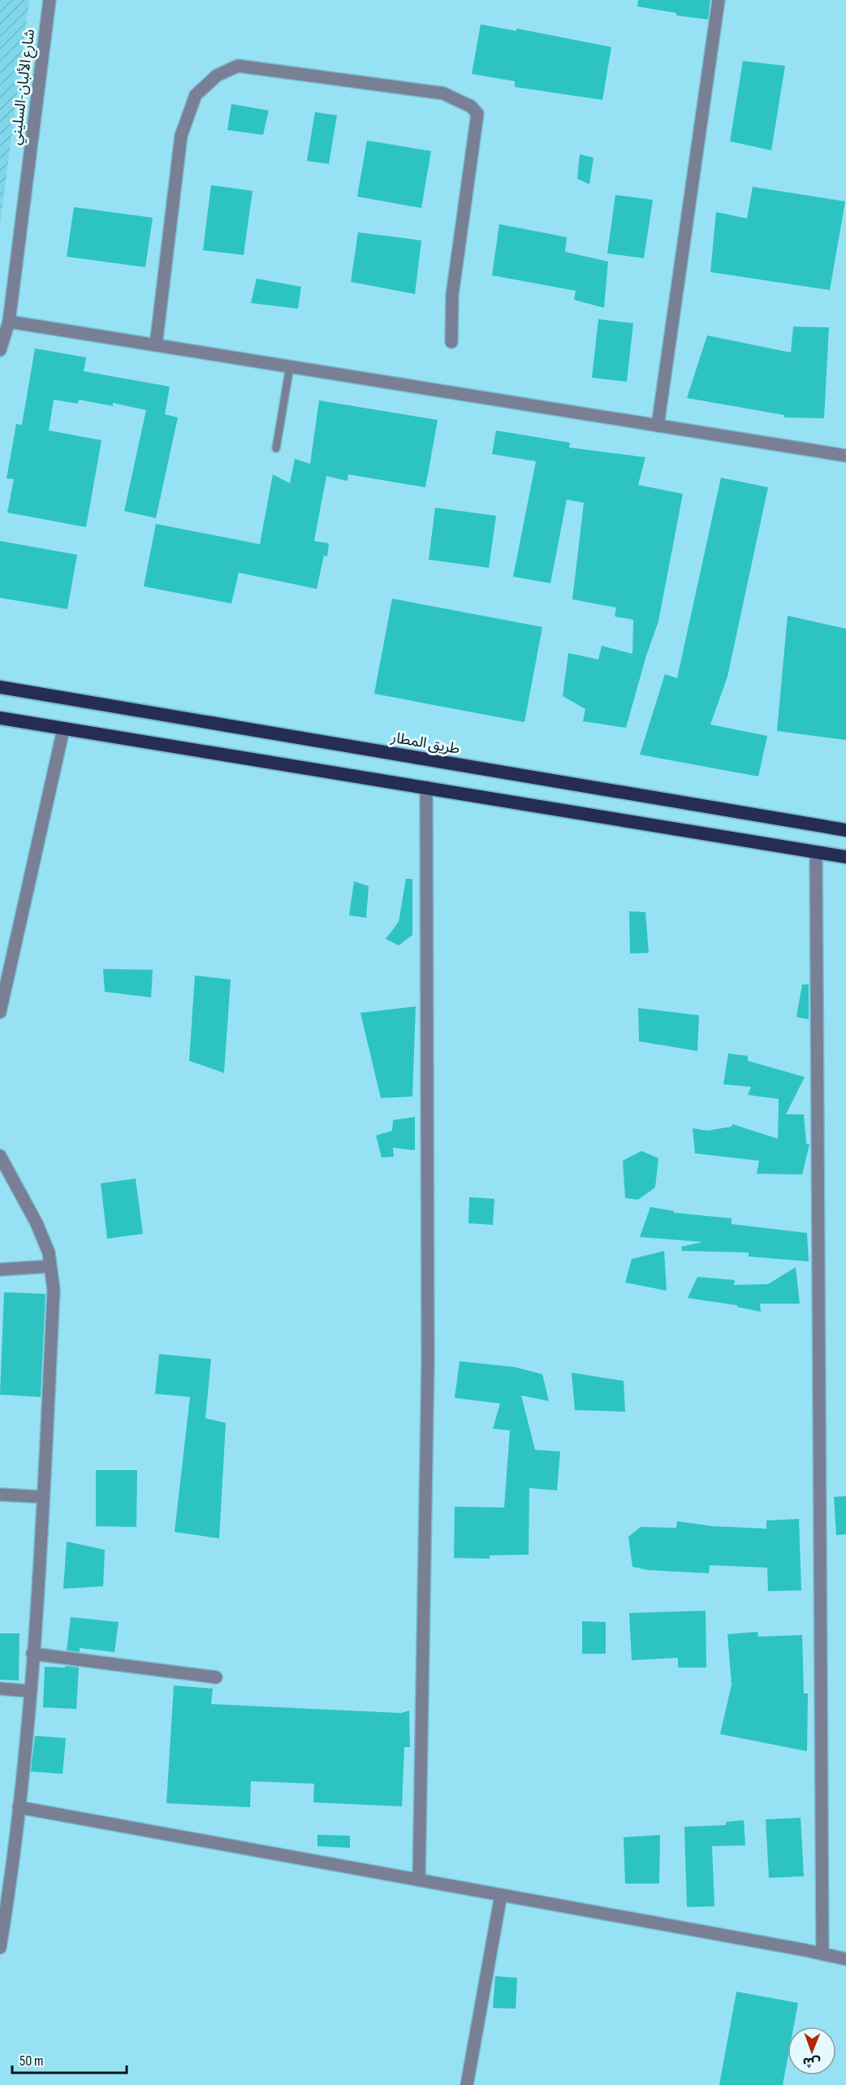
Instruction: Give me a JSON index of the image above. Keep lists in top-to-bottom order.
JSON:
{
  "streets": {
    "highway": ["طريق المطار"],
    "street": ["شارع الألبان-السليني"]
  },
  "scale_bar": "50 m",
  "north": "bottom"
}
